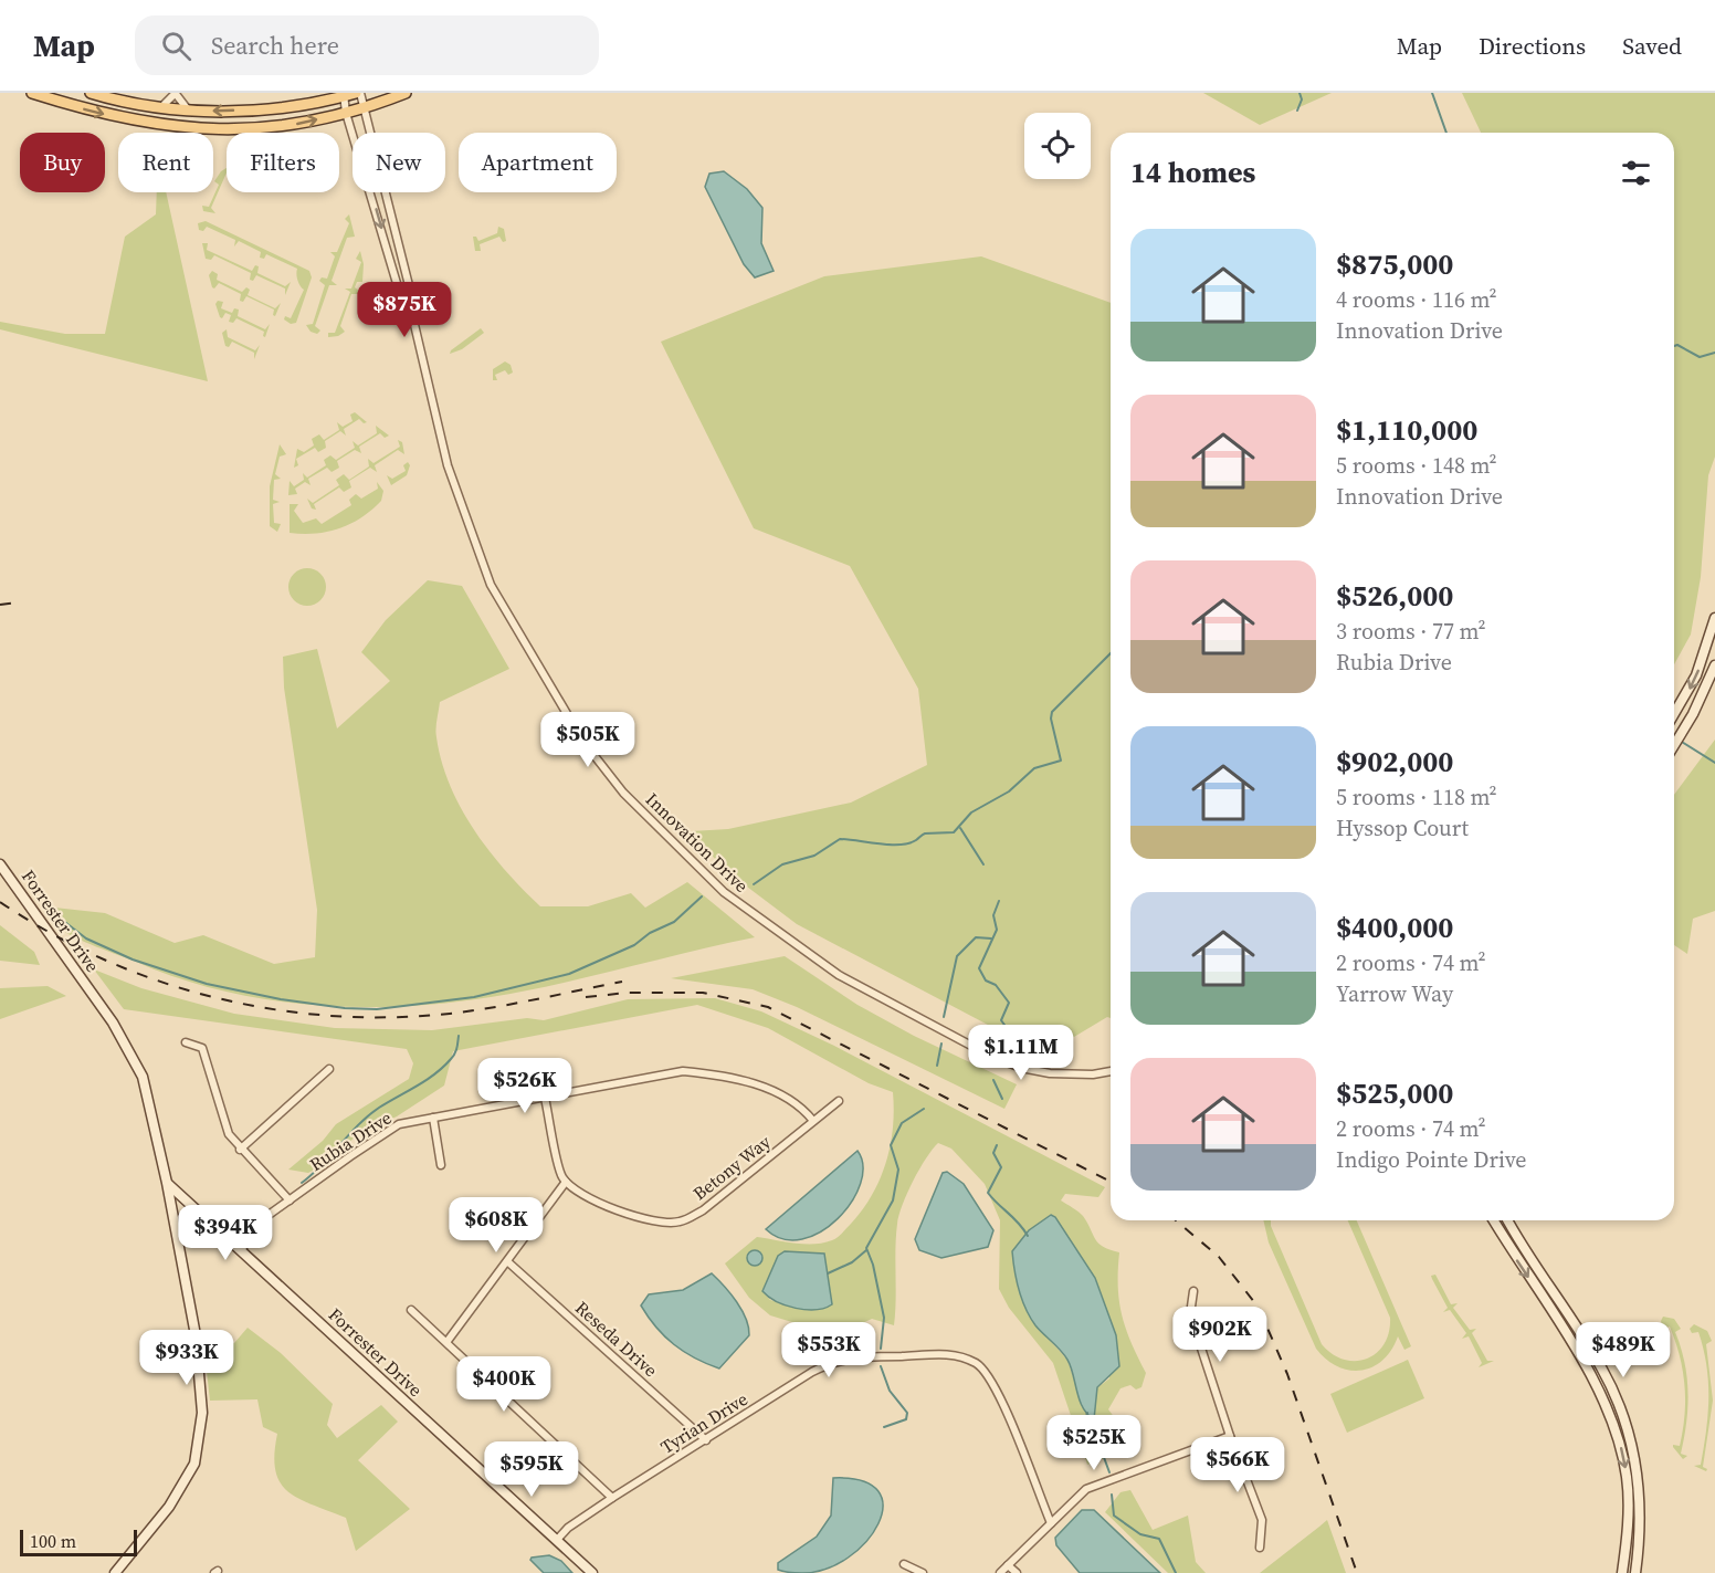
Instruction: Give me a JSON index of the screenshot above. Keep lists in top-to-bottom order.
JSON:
{
  "streets": {
    "street": [
      "Innovation Drive",
      "Forrester Drive",
      "Rubia Drive",
      "Betony Way",
      "Reseda Drive",
      "Tyrian Drive"
    ]
  },
  "crossings": [
    ["Forrester Drive", "Rubia Drive"],
    ["Forrester Drive", "Tyrian Drive"],
    ["Rubia Drive", "Betony Way"],
    ["Reseda Drive", "Tyrian Drive"]
  ],
  "scale_bar": "100 m",
  "page": {
    "header": "Map",
    "search": "Search here",
    "nav": ["Map", "Directions", "Saved"],
    "chip": [
      "Buy",
      "Rent",
      "Filters",
      "New",
      "Apartment"
    ],
    "heading": "14 homes",
    "list": [
      {
        "name": "$875,000",
        "note": "4 rooms · 116 m² · Innovation Drive"
      },
      {
        "name": "$1,110,000",
        "note": "5 rooms · 148 m² · Innovation Drive"
      },
      {
        "name": "$526,000",
        "note": "3 rooms · 77 m² · Rubia Drive"
      },
      {
        "name": "$902,000",
        "note": "5 rooms · 118 m² · Hyssop Court"
      },
      {
        "name": "$400,000",
        "note": "2 rooms · 74 m² · Yarrow Way"
      },
      {
        "name": "$525,000",
        "note": "2 rooms · 74 m² · Indigo Pointe Drive"
      }
    ],
    "price": [
      "$875K",
      "$505K",
      "$1.11M",
      "$526K",
      "$608K",
      "$394K",
      "$902K",
      "$553K",
      "$489K",
      "$933K",
      "$400K",
      "$525K",
      "$566K",
      "$595K"
    ],
    "scale": "100 m"
  }
}
